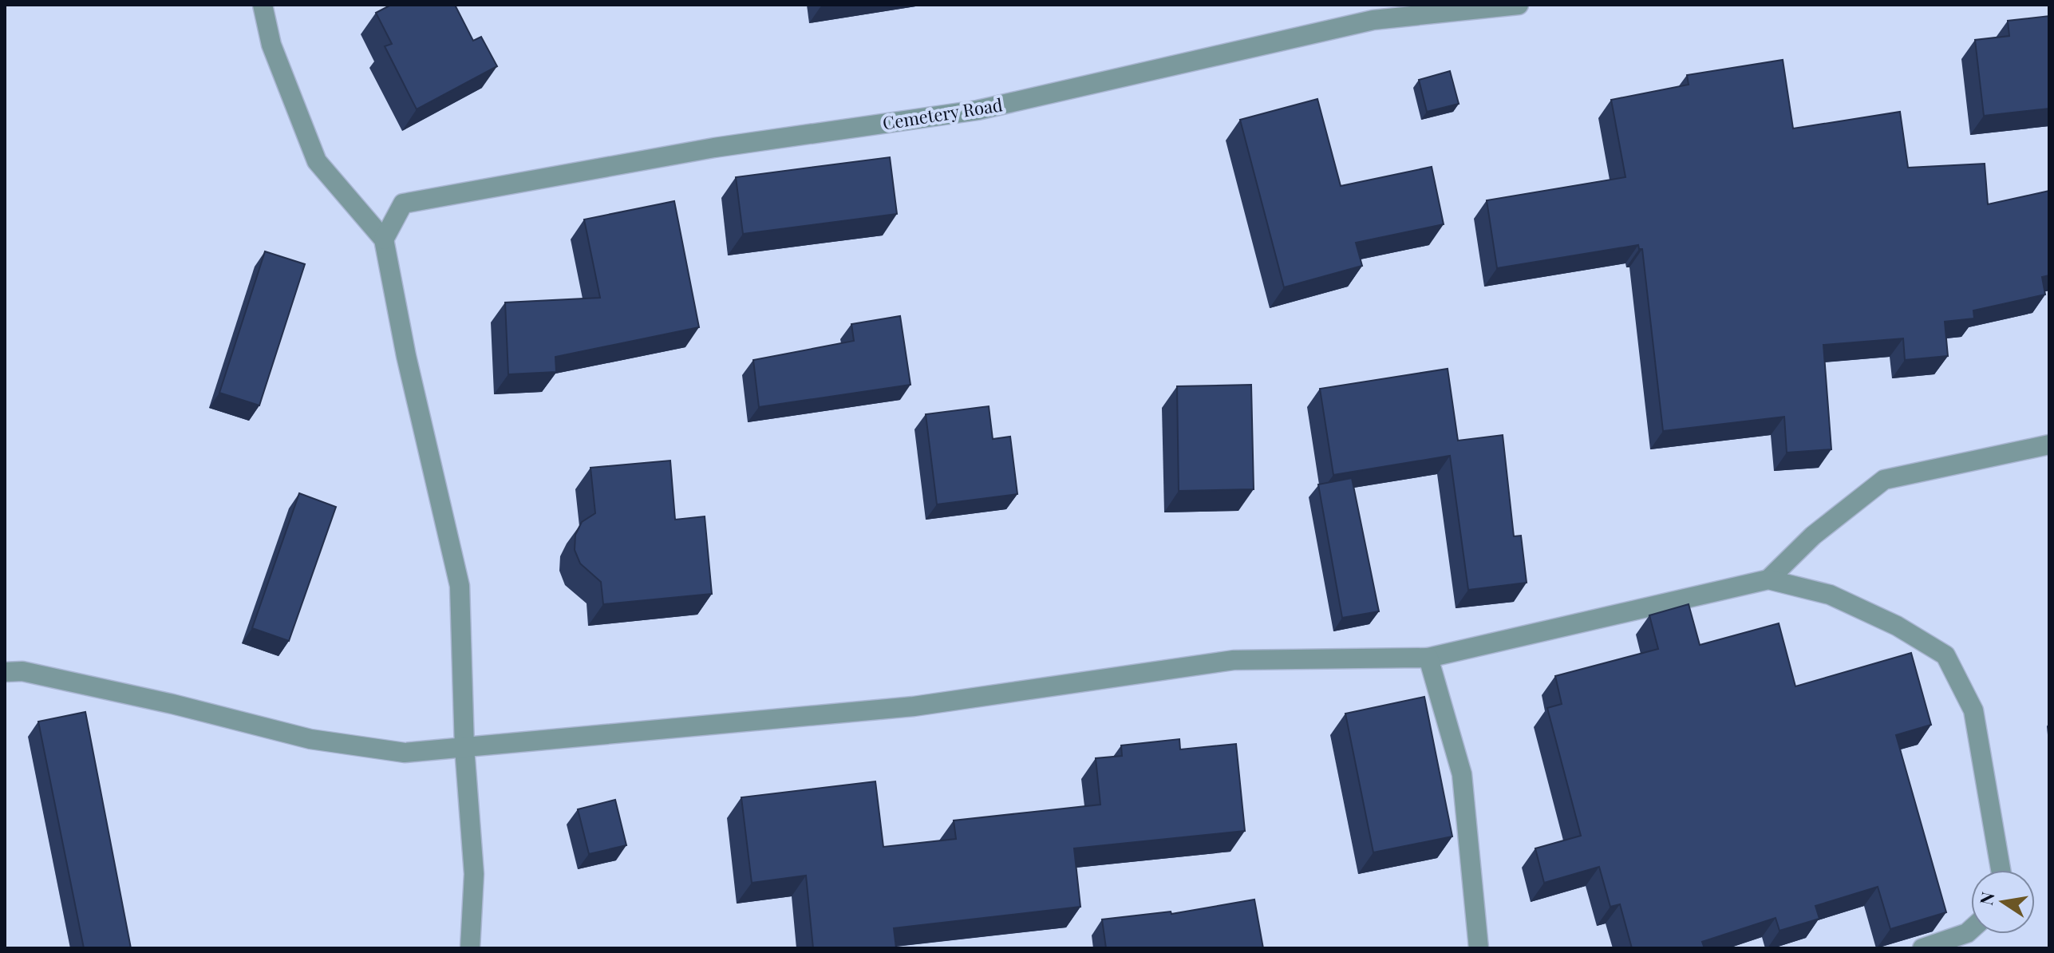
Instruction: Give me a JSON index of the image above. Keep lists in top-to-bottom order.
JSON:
{
  "streets": {
    "street": ["Cemetery Road"]
  },
  "north": "left"
}
